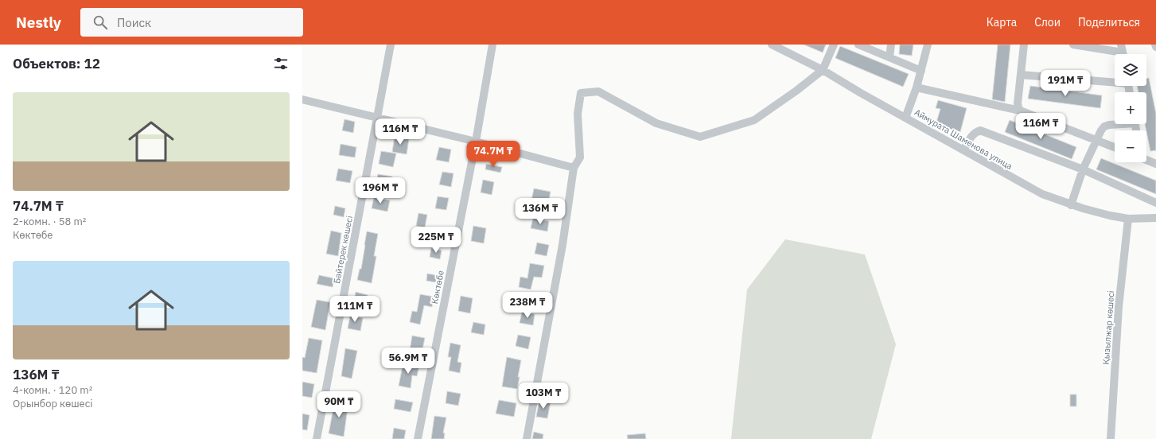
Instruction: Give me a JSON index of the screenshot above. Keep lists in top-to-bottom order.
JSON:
{
  "streets": {
    "street": [
      "Аймурата Шаменова улица",
      "Бәйтерек көшесі",
      "Көктөбе",
      "Қызылжар көшесі"
    ]
  },
  "crossings": [
    ["Аймурата Шаменова улица", "Қызылжар көшесі"]
  ],
  "page": {
    "header": "Nestly",
    "search": "Поиск",
    "nav": ["Карта", "Слои", "Поделиться"],
    "heading": "Объектов: 12",
    "map_buttons": ["+", "−"],
    "price": [
      "191M ₸",
      "116M ₸",
      "116M ₸",
      "74.7M ₸",
      "196M ₸",
      "136M ₸",
      "225M ₸",
      "238M ₸",
      "111M ₸",
      "56.9M ₸",
      "103M ₸",
      "90M ₸"
    ],
    "list": [
      {
        "name": "74.7M ₸",
        "note": "2-комн. · 58 m² · Көктөбе"
      },
      {
        "name": "136M ₸",
        "note": "4-комн. · 120 m² · Орынбор көшесі"
      }
    ]
  }
}
